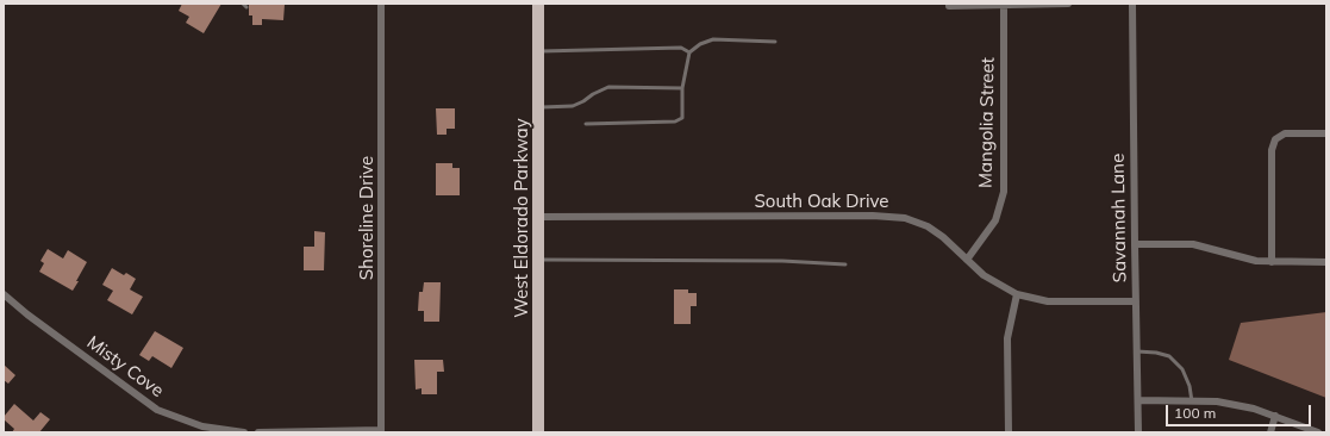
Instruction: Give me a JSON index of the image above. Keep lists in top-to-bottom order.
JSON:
{
  "streets": {
    "main road": ["West Eldorado Parkway"],
    "street": [
      "Mangolia Street",
      "South Oak Drive",
      "Shoreline Drive",
      "Savannah Lane",
      "Misty Cove"
    ]
  },
  "crossings": [
    ["Mangolia Street", "South Oak Drive"],
    ["South Oak Drive", "West Eldorado Parkway"],
    ["South Oak Drive", "Savannah Lane"]
  ],
  "scale_bar": "100 m"
}
